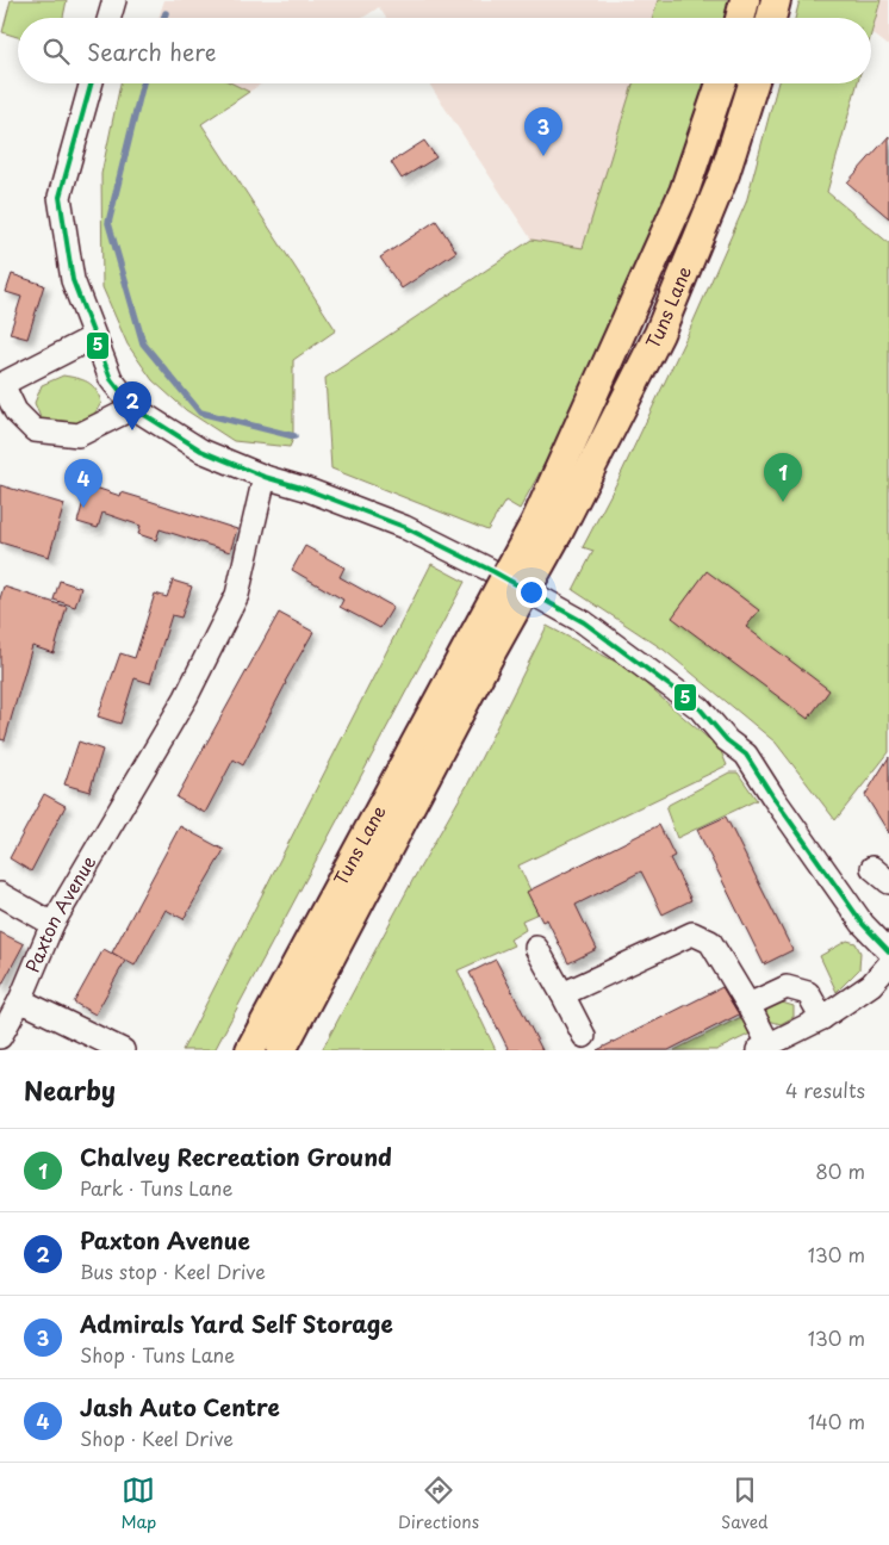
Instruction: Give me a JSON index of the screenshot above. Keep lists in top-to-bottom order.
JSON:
{
  "streets": {
    "main road": ["Tuns Lane"],
    "street": ["Paxton Avenue"]
  },
  "lines": ["transit line 5"],
  "page": {
    "search": "Search here",
    "pins": [
      "3",
      "2",
      "1",
      "4"
    ],
    "heading": ["Nearby", "4 results"],
    "list": [
      {
        "mark": "1",
        "name": "Chalvey Recreation Ground",
        "note": "Park · Tuns Lane",
        "value": "80 m"
      },
      {
        "mark": "2",
        "name": "Paxton Avenue",
        "note": "Bus stop · Keel Drive",
        "value": "130 m"
      },
      {
        "mark": "3",
        "name": "Admirals Yard Self Storage",
        "note": "Shop · Tuns Lane",
        "value": "130 m"
      },
      {
        "mark": "4",
        "name": "Jash Auto Centre",
        "note": "Shop · Keel Drive",
        "value": "140 m"
      }
    ],
    "nav": ["Map", "Directions", "Saved"]
  }
}
